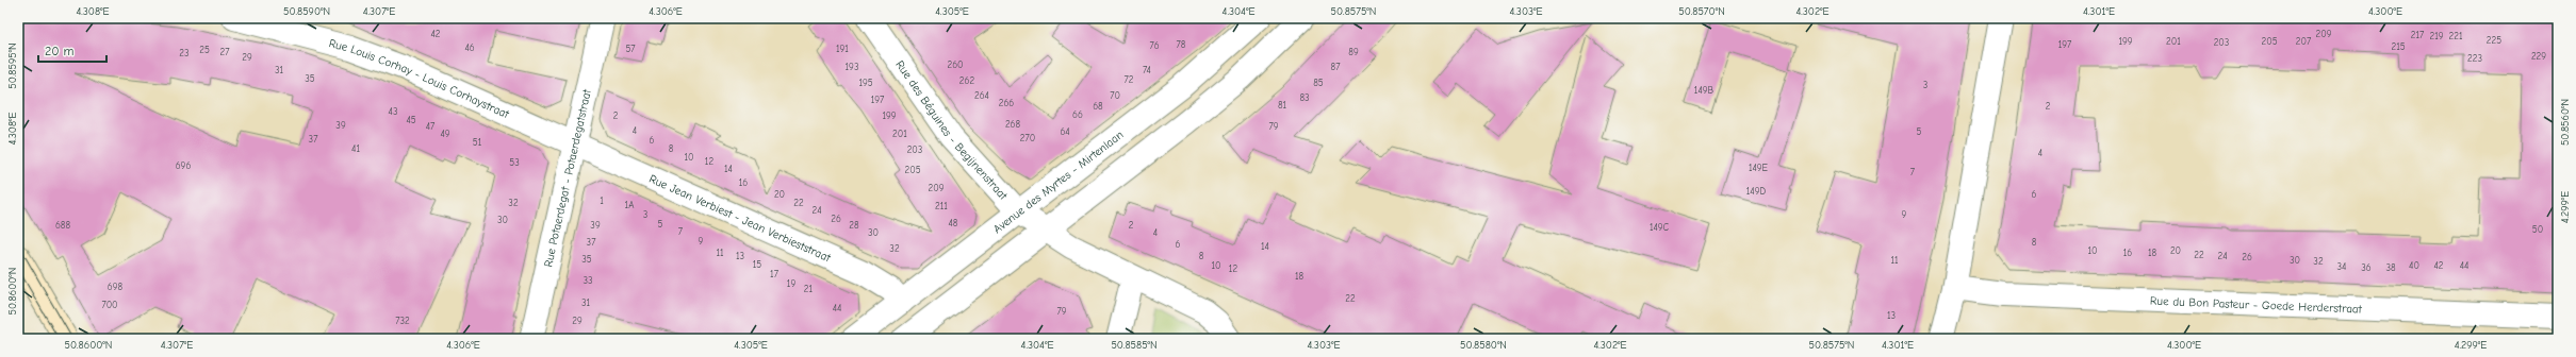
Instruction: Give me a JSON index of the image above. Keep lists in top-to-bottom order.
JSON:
{
  "streets": {
    "street": [
      "Rue Louis Corhay - Louis Corhaystraat",
      "Rue des Béguines - Begijnenstraat",
      "Rue Potaerdegat - Potaerdegatstraat",
      "Avenue des Myrtes - Mirtenlaan",
      "Rue Jean Verbiest - Jean Verbieststraat",
      "Rue du Bon Pasteur - Goede Herderstraat"
    ]
  },
  "crossings": [
    ["Rue Louis Corhay - Louis Corhaystraat", "Rue Potaerdegat - Potaerdegatstraat"],
    ["Rue Louis Corhay - Louis Corhaystraat", "Rue Jean Verbiest - Jean Verbieststraat"],
    ["Rue des Béguines - Begijnenstraat", "Avenue des Myrtes - Mirtenlaan"],
    ["Rue Potaerdegat - Potaerdegatstraat", "Rue Jean Verbiest - Jean Verbieststraat"],
    ["Avenue des Myrtes - Mirtenlaan", "Rue Jean Verbiest - Jean Verbieststraat"]
  ],
  "house_numbers": [
    "42",
    "209",
    "217",
    "219",
    "221",
    "225",
    "199",
    "201",
    "205",
    "207",
    "203",
    "78",
    "197",
    "76",
    "215",
    "46",
    "57",
    "191",
    "25",
    "27",
    "89",
    "23",
    "229",
    "29",
    "223",
    "260",
    "193",
    "87",
    "31",
    "74",
    "35",
    "72",
    "262",
    "195",
    "85",
    "3",
    "149B",
    "264",
    "70",
    "83",
    "197",
    "266",
    "81",
    "68",
    "2",
    "43",
    "66",
    "2",
    "199",
    "45",
    "268",
    "39",
    "47",
    "79",
    "4",
    "64",
    "5",
    "49",
    "201",
    "270",
    "37",
    "6",
    "51",
    "41",
    "8",
    "203",
    "4",
    "10",
    "12",
    "53",
    "696",
    "149E",
    "14",
    "205",
    "7",
    "16",
    "209",
    "149D",
    "20",
    "6",
    "1",
    "32",
    "22",
    "1A",
    "211",
    "24",
    "3",
    "9",
    "26",
    "30",
    "48",
    "5",
    "688",
    "39",
    "28",
    "2",
    "149C",
    "50",
    "7",
    "30",
    "4",
    "9",
    "37",
    "8",
    "6",
    "14",
    "32",
    "10",
    "20",
    "11",
    "16",
    "18",
    "22",
    "13",
    "8",
    "24",
    "26",
    "35",
    "11",
    "30",
    "32",
    "15",
    "10",
    "40",
    "42",
    "44",
    "34",
    "36",
    "38",
    "12",
    "17",
    "18",
    "33",
    "19",
    "698",
    "21",
    "22",
    "31",
    "700",
    "44",
    "79",
    "13",
    "732",
    "29"
  ],
  "scale_bar": "20 m",
  "coordinates": [
    "4.308°E",
    "50.8590°N",
    "4.307°E",
    "4.306°E",
    "4.305°E",
    "4.304°E",
    "50.8575°N",
    "4.303°E",
    "50.8570°N",
    "4.302°E",
    "4.301°E",
    "4.300°E",
    "50.8595°N",
    "50.8560°N",
    "4.299°E",
    "50.8600°N",
    "50.8585°N",
    "50.8580°N"
  ]
}
